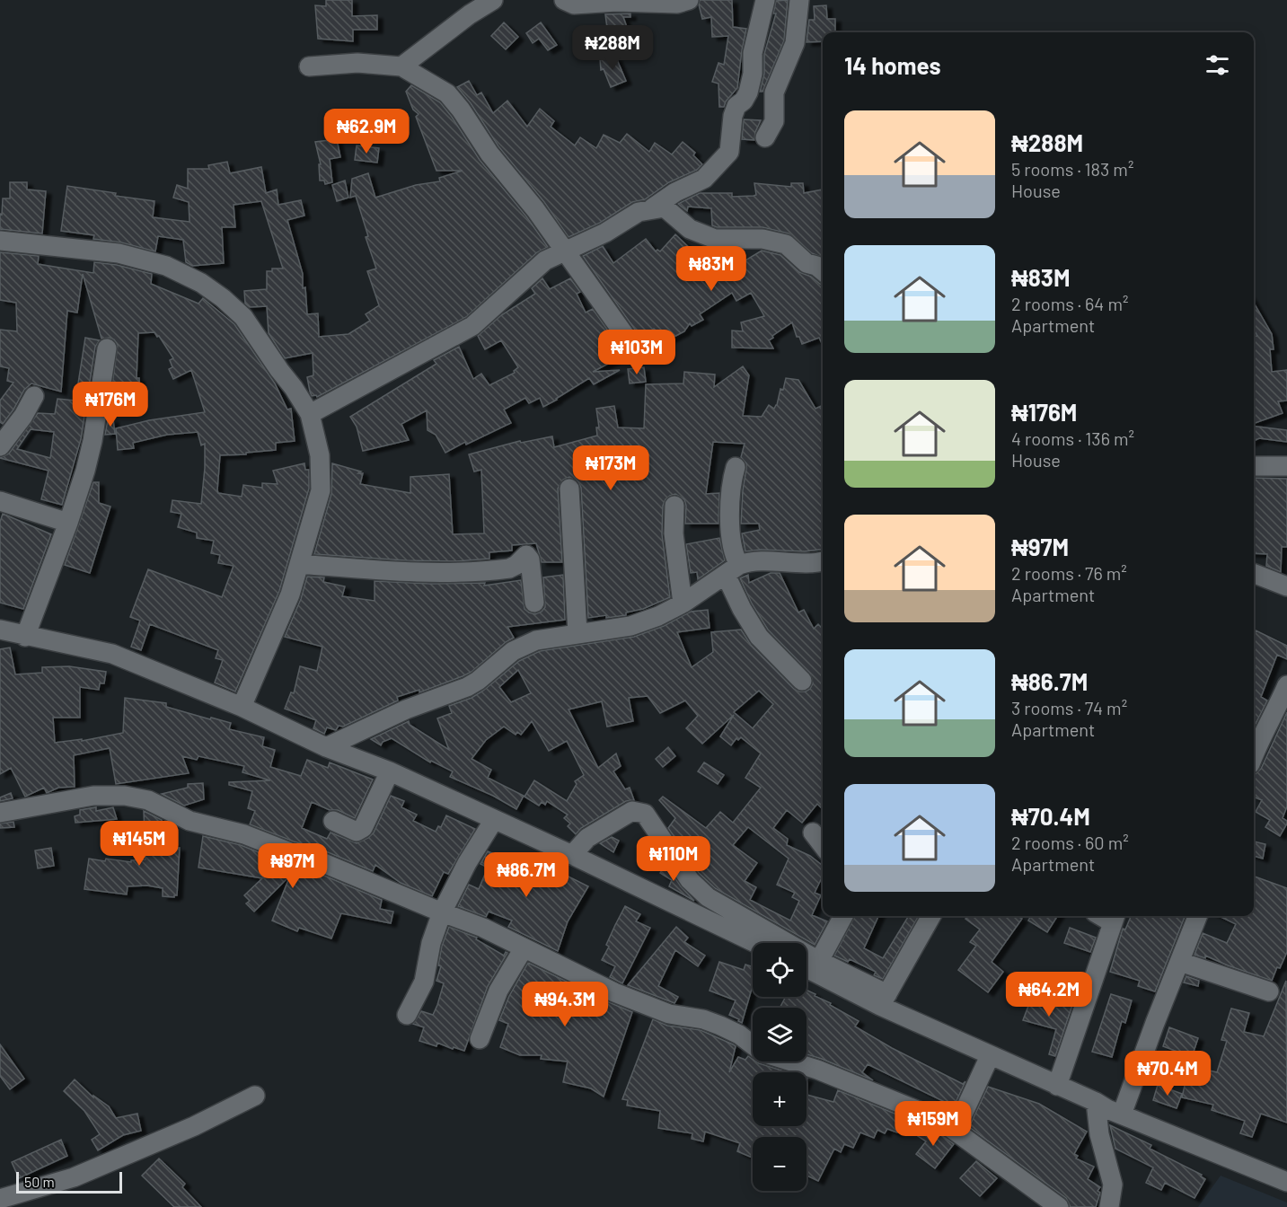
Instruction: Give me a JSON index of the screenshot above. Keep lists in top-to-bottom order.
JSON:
{
  "scale_bar": "50 m",
  "page": {
    "price": [
      "₦288M",
      "₦62.9M",
      "₦83M",
      "₦103M",
      "₦176M",
      "₦173M",
      "₦145M",
      "₦110M",
      "₦97M",
      "₦86.7M",
      "₦64.2M",
      "₦94.3M",
      "₦70.4M",
      "₦159M"
    ],
    "heading": "14 homes",
    "list": [
      {
        "name": "₦288M",
        "note": "5 rooms · 183 m² · House"
      },
      {
        "name": "₦83M",
        "note": "2 rooms · 64 m² · Apartment"
      },
      {
        "name": "₦176M",
        "note": "4 rooms · 136 m² · House"
      },
      {
        "name": "₦97M",
        "note": "2 rooms · 76 m² · Apartment"
      },
      {
        "name": "₦86.7M",
        "note": "3 rooms · 74 m² · Apartment"
      },
      {
        "name": "₦70.4M",
        "note": "2 rooms · 60 m² · Apartment"
      }
    ],
    "map_buttons": ["+", "−"],
    "scale": "50 m"
  }
}
